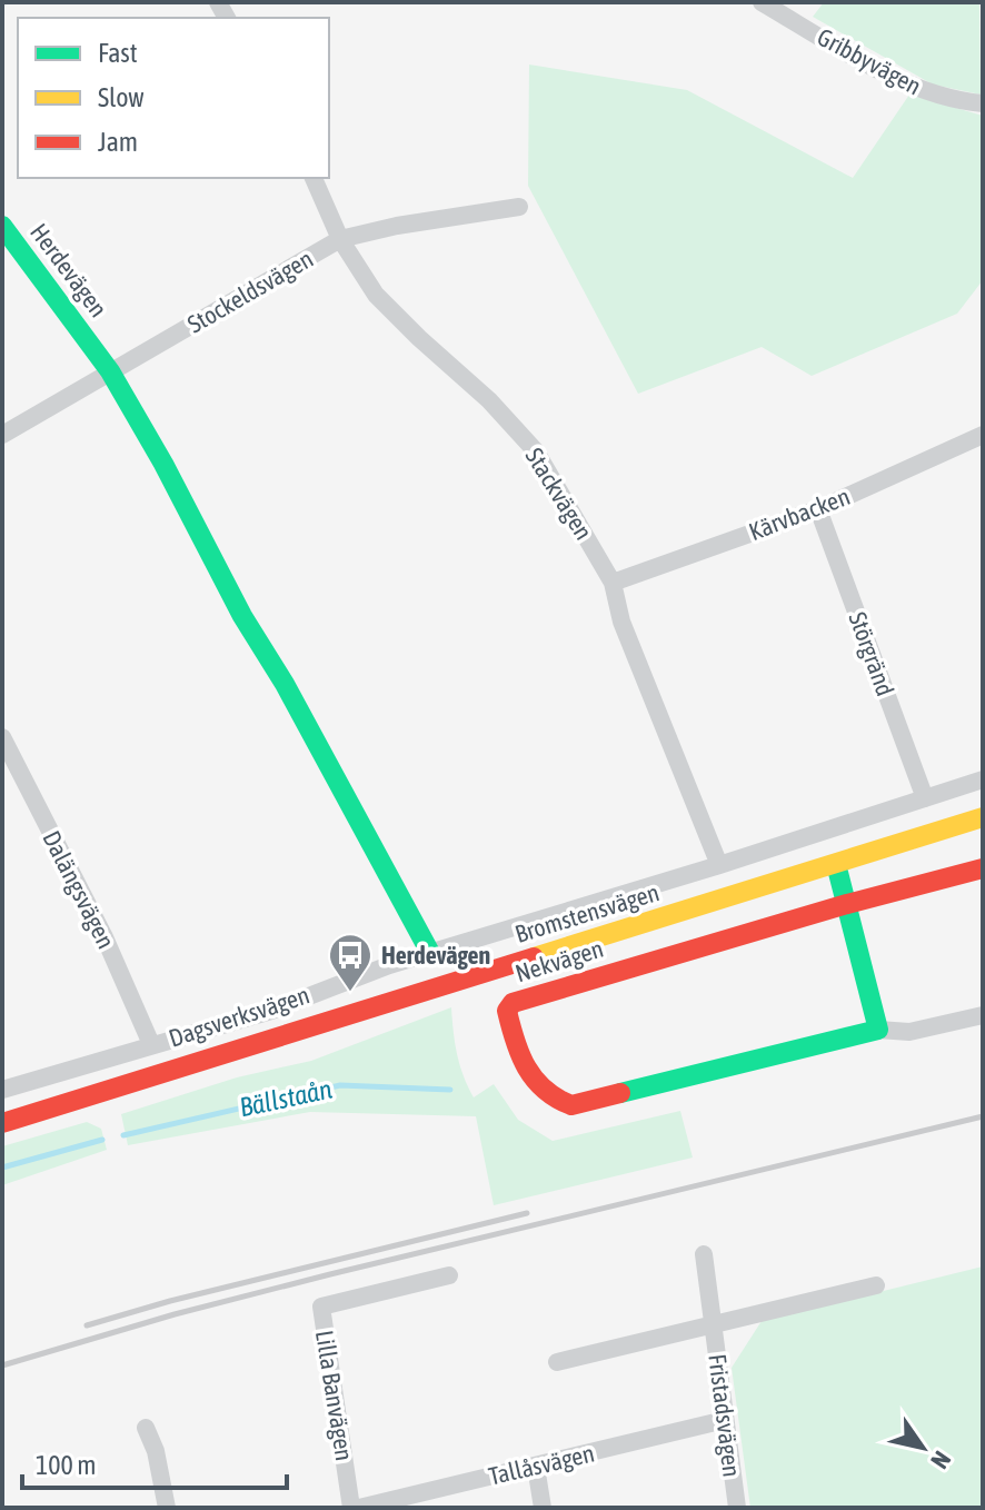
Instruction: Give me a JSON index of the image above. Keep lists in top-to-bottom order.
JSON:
{
  "streets": {
    "street": [
      "Gribbyvägen",
      "Herdevägen",
      "Stockeldsvägen",
      "Stackvägen",
      "Kärvbacken",
      "Störgränd",
      "Dalängsvägen",
      "Bromstensvägen",
      "Nekvägen",
      "Dagsverksvägen",
      "Lilla Banvägen",
      "Fristadsvägen",
      "Tallåsvägen"
    ]
  },
  "crossings": [
    ["Herdevägen", "Stockeldsvägen"],
    ["Herdevägen", "Dagsverksvägen"],
    ["Stockeldsvägen", "Stackvägen"],
    ["Stackvägen", "Kärvbacken"],
    ["Stackvägen", "Dagsverksvägen"],
    ["Kärvbacken", "Störgränd"],
    ["Störgränd", "Dagsverksvägen"],
    ["Dalängsvägen", "Dagsverksvägen"],
    ["Fristadsvägen", "Tallåsvägen"]
  ],
  "water": ["Bällstaån"],
  "places": {
    "bus stop": ["Herdevägen"]
  },
  "legend": ["Fast", "Slow", "Jam"],
  "scale_bar": "100 m",
  "north": "bottom right"
}
